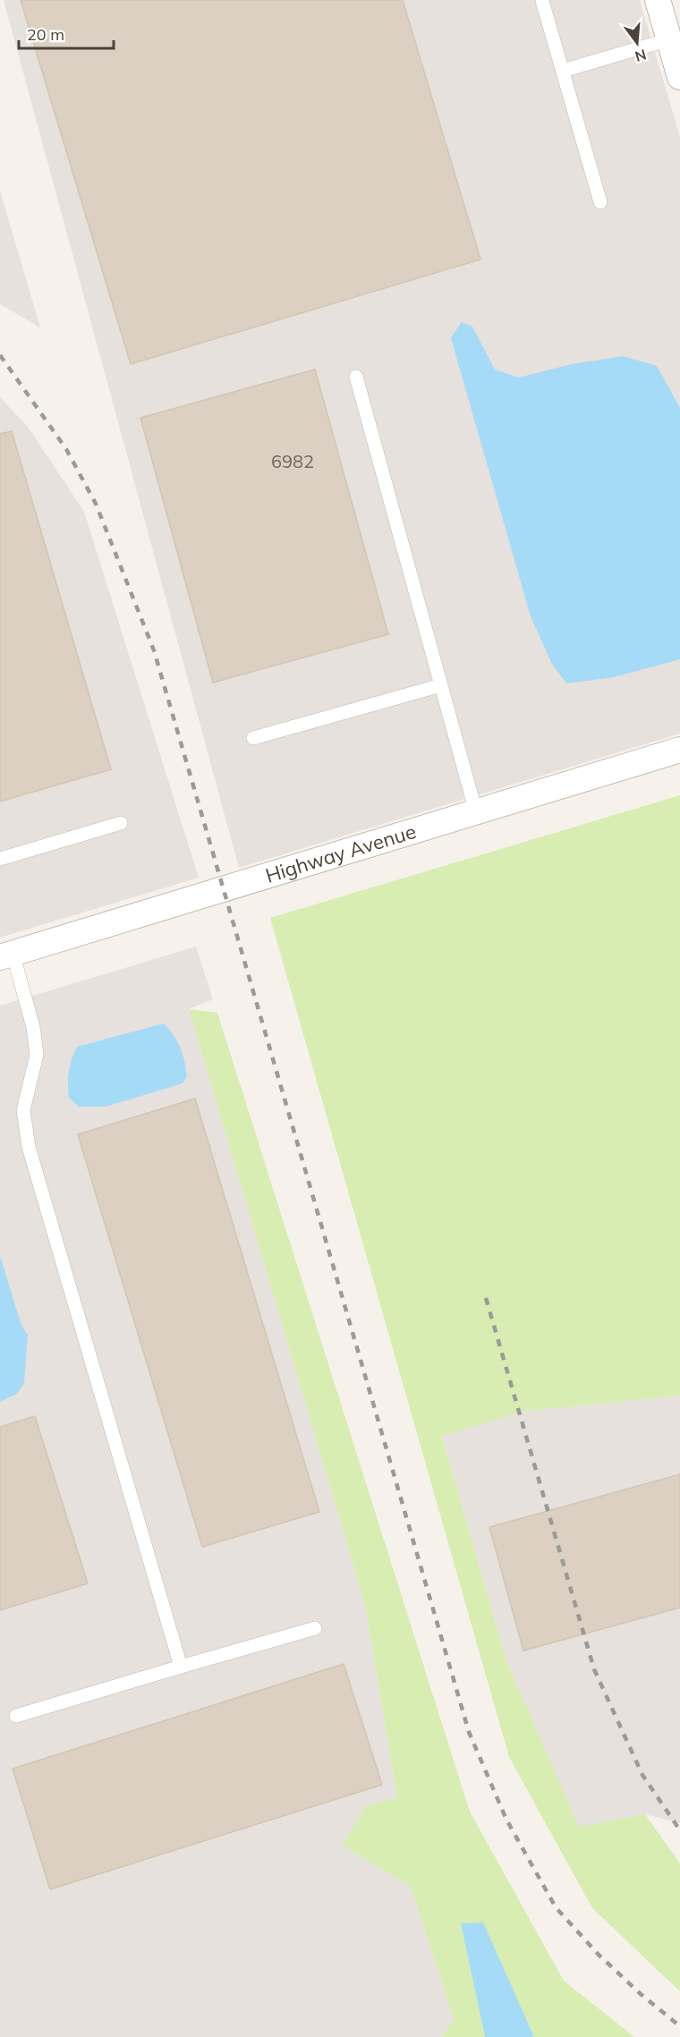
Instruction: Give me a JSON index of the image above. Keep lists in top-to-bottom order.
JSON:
{
  "streets": {
    "street": ["Highway Avenue"]
  },
  "house_numbers": ["6982"],
  "scale_bar": "20 m",
  "north": "bottom"
}
